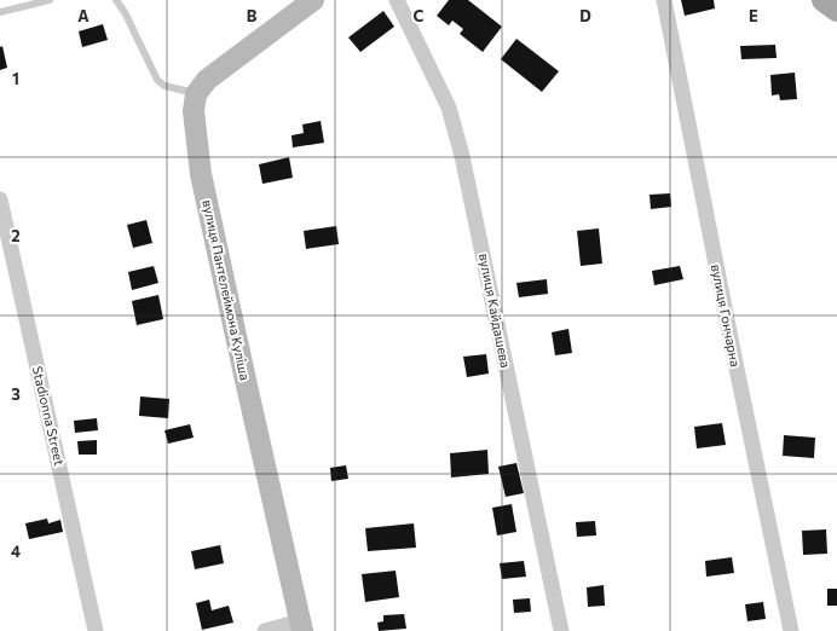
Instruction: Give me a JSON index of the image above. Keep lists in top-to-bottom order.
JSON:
{
  "streets": {
    "street": [
      "вулиця Пантелеймона Куліша",
      "вулиця Кайдашева",
      "вулиця Гончарна",
      "Stadionna Street"
    ]
  },
  "grid": {
    "columns": [
      "A",
      "B",
      "C",
      "D",
      "E"
    ],
    "rows": [
      "1",
      "2",
      "3",
      "4"
    ]
  }
}
